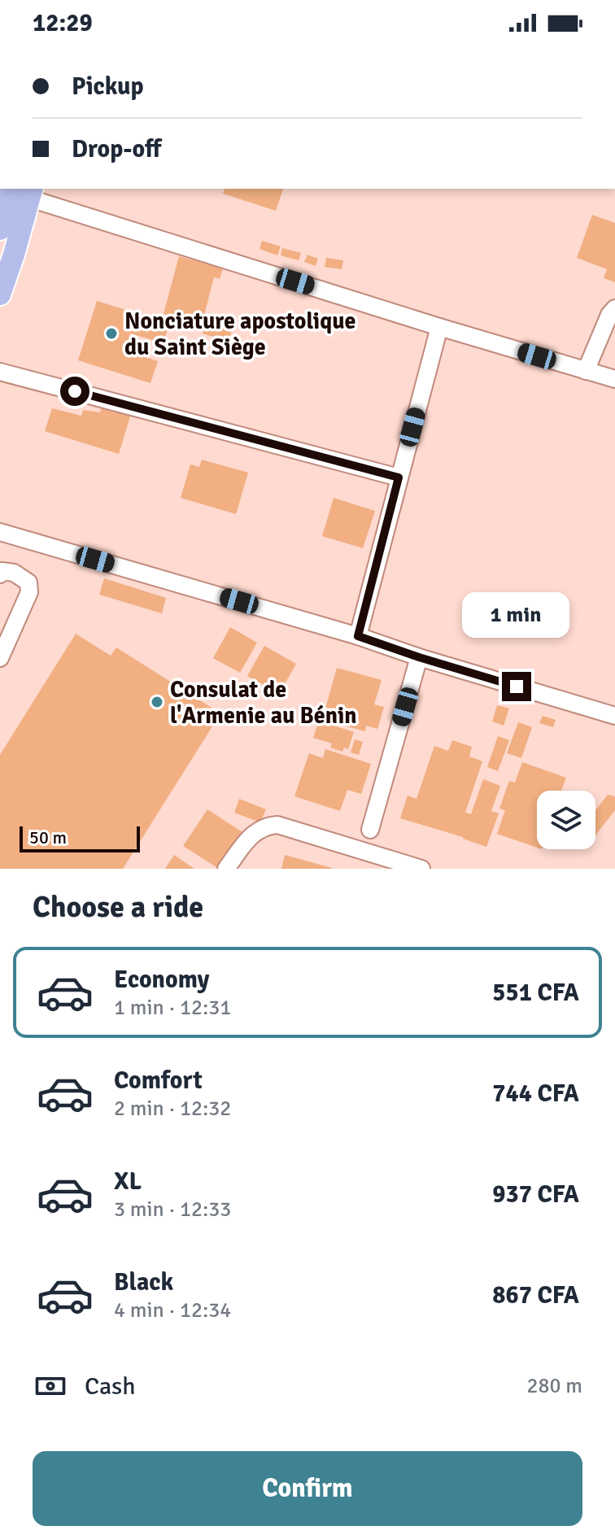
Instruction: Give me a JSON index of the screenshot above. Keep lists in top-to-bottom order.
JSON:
{
  "places": ["Nonciature apostolique du Saint Siège", "Consulat de l'Armenie au Bénin"],
  "scale_bar": "50 m",
  "page": {
    "status": "12:29",
    "banner": ["Pickup", "Drop-off"],
    "bubble": "1 min",
    "scale": "50 m",
    "heading": "Choose a ride",
    "list": [
      {
        "name": "Economy",
        "note": "1 min · 12:31",
        "value": "551 CFA"
      },
      {
        "name": "Comfort",
        "note": "2 min · 12:32",
        "value": "744 CFA"
      },
      {
        "name": "XL",
        "note": "3 min · 12:33",
        "value": "937 CFA"
      },
      {
        "name": "Black",
        "note": "4 min · 12:34",
        "value": "867 CFA"
      }
    ],
    "pay": ["Cash", "280 m"],
    "buttons": "Confirm"
  }
}
